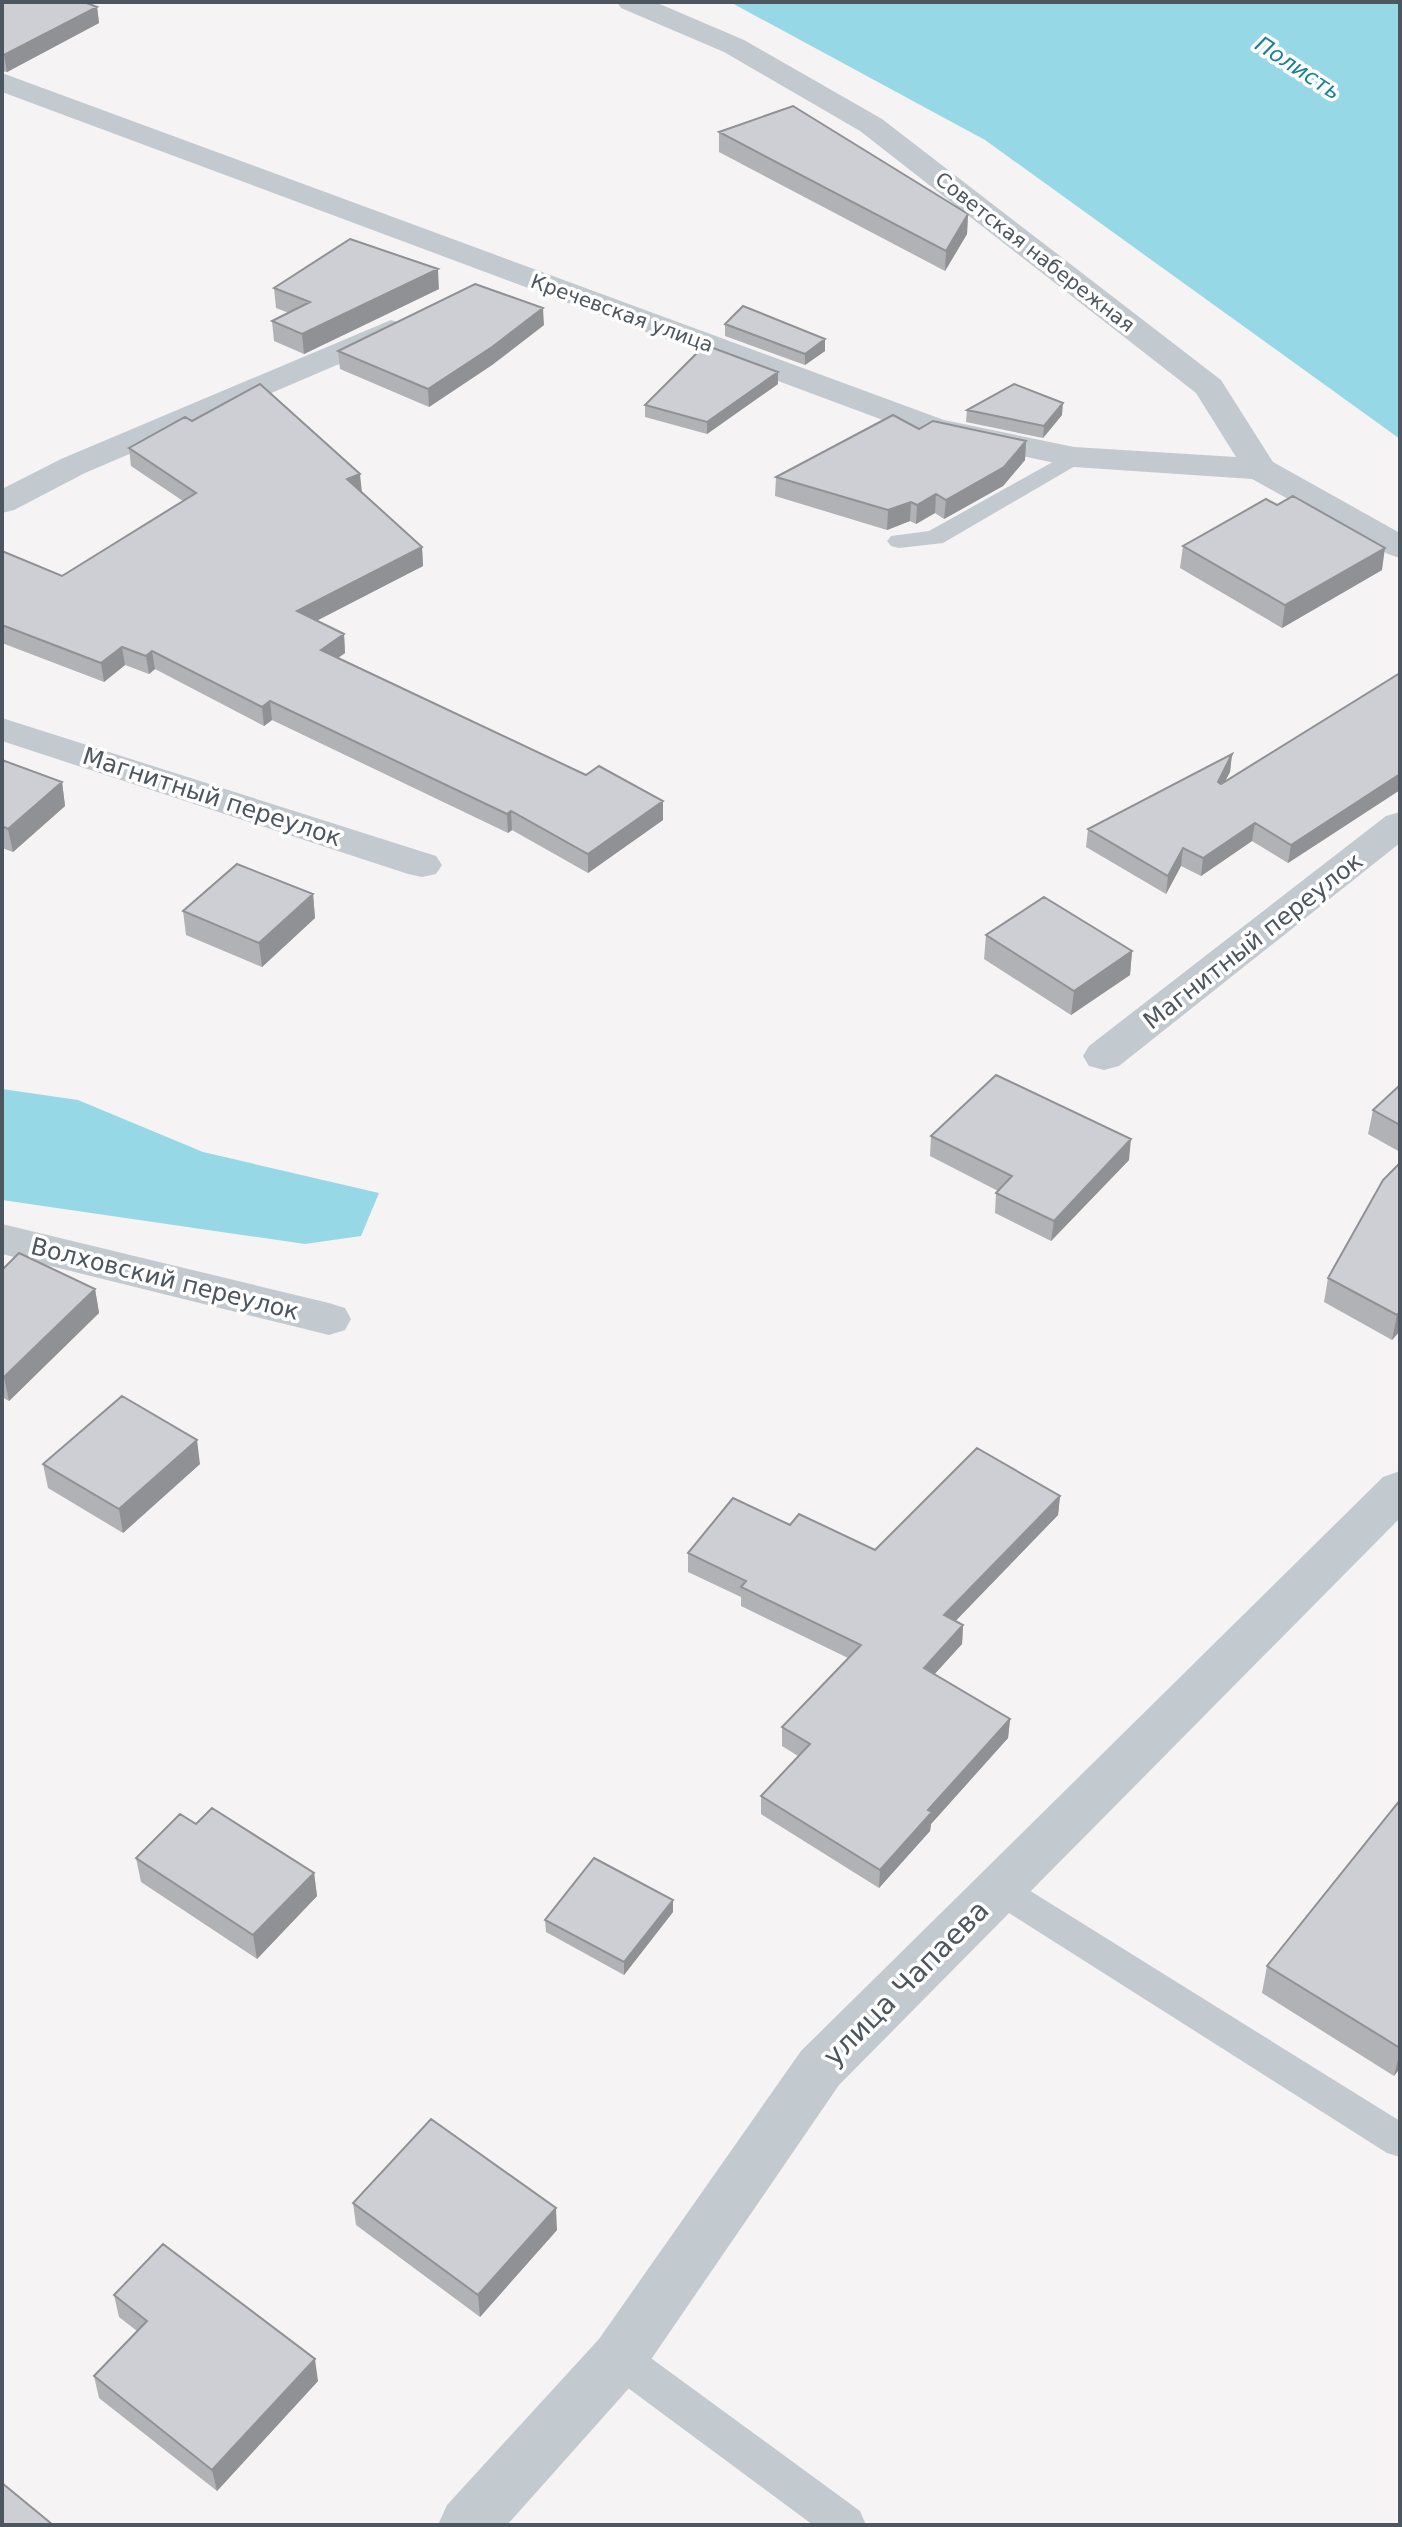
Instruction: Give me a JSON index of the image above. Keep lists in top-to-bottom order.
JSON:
{
  "streets": {
    "street": [
      "Советская набережная",
      "Кречевская улица",
      "Магнитный переулок",
      "Волховский переулок",
      "улица Чапаева"
    ]
  },
  "crossings": [
    ["Советская набережная", "Кречевская улица"]
  ],
  "water": ["Полисть"]
}
